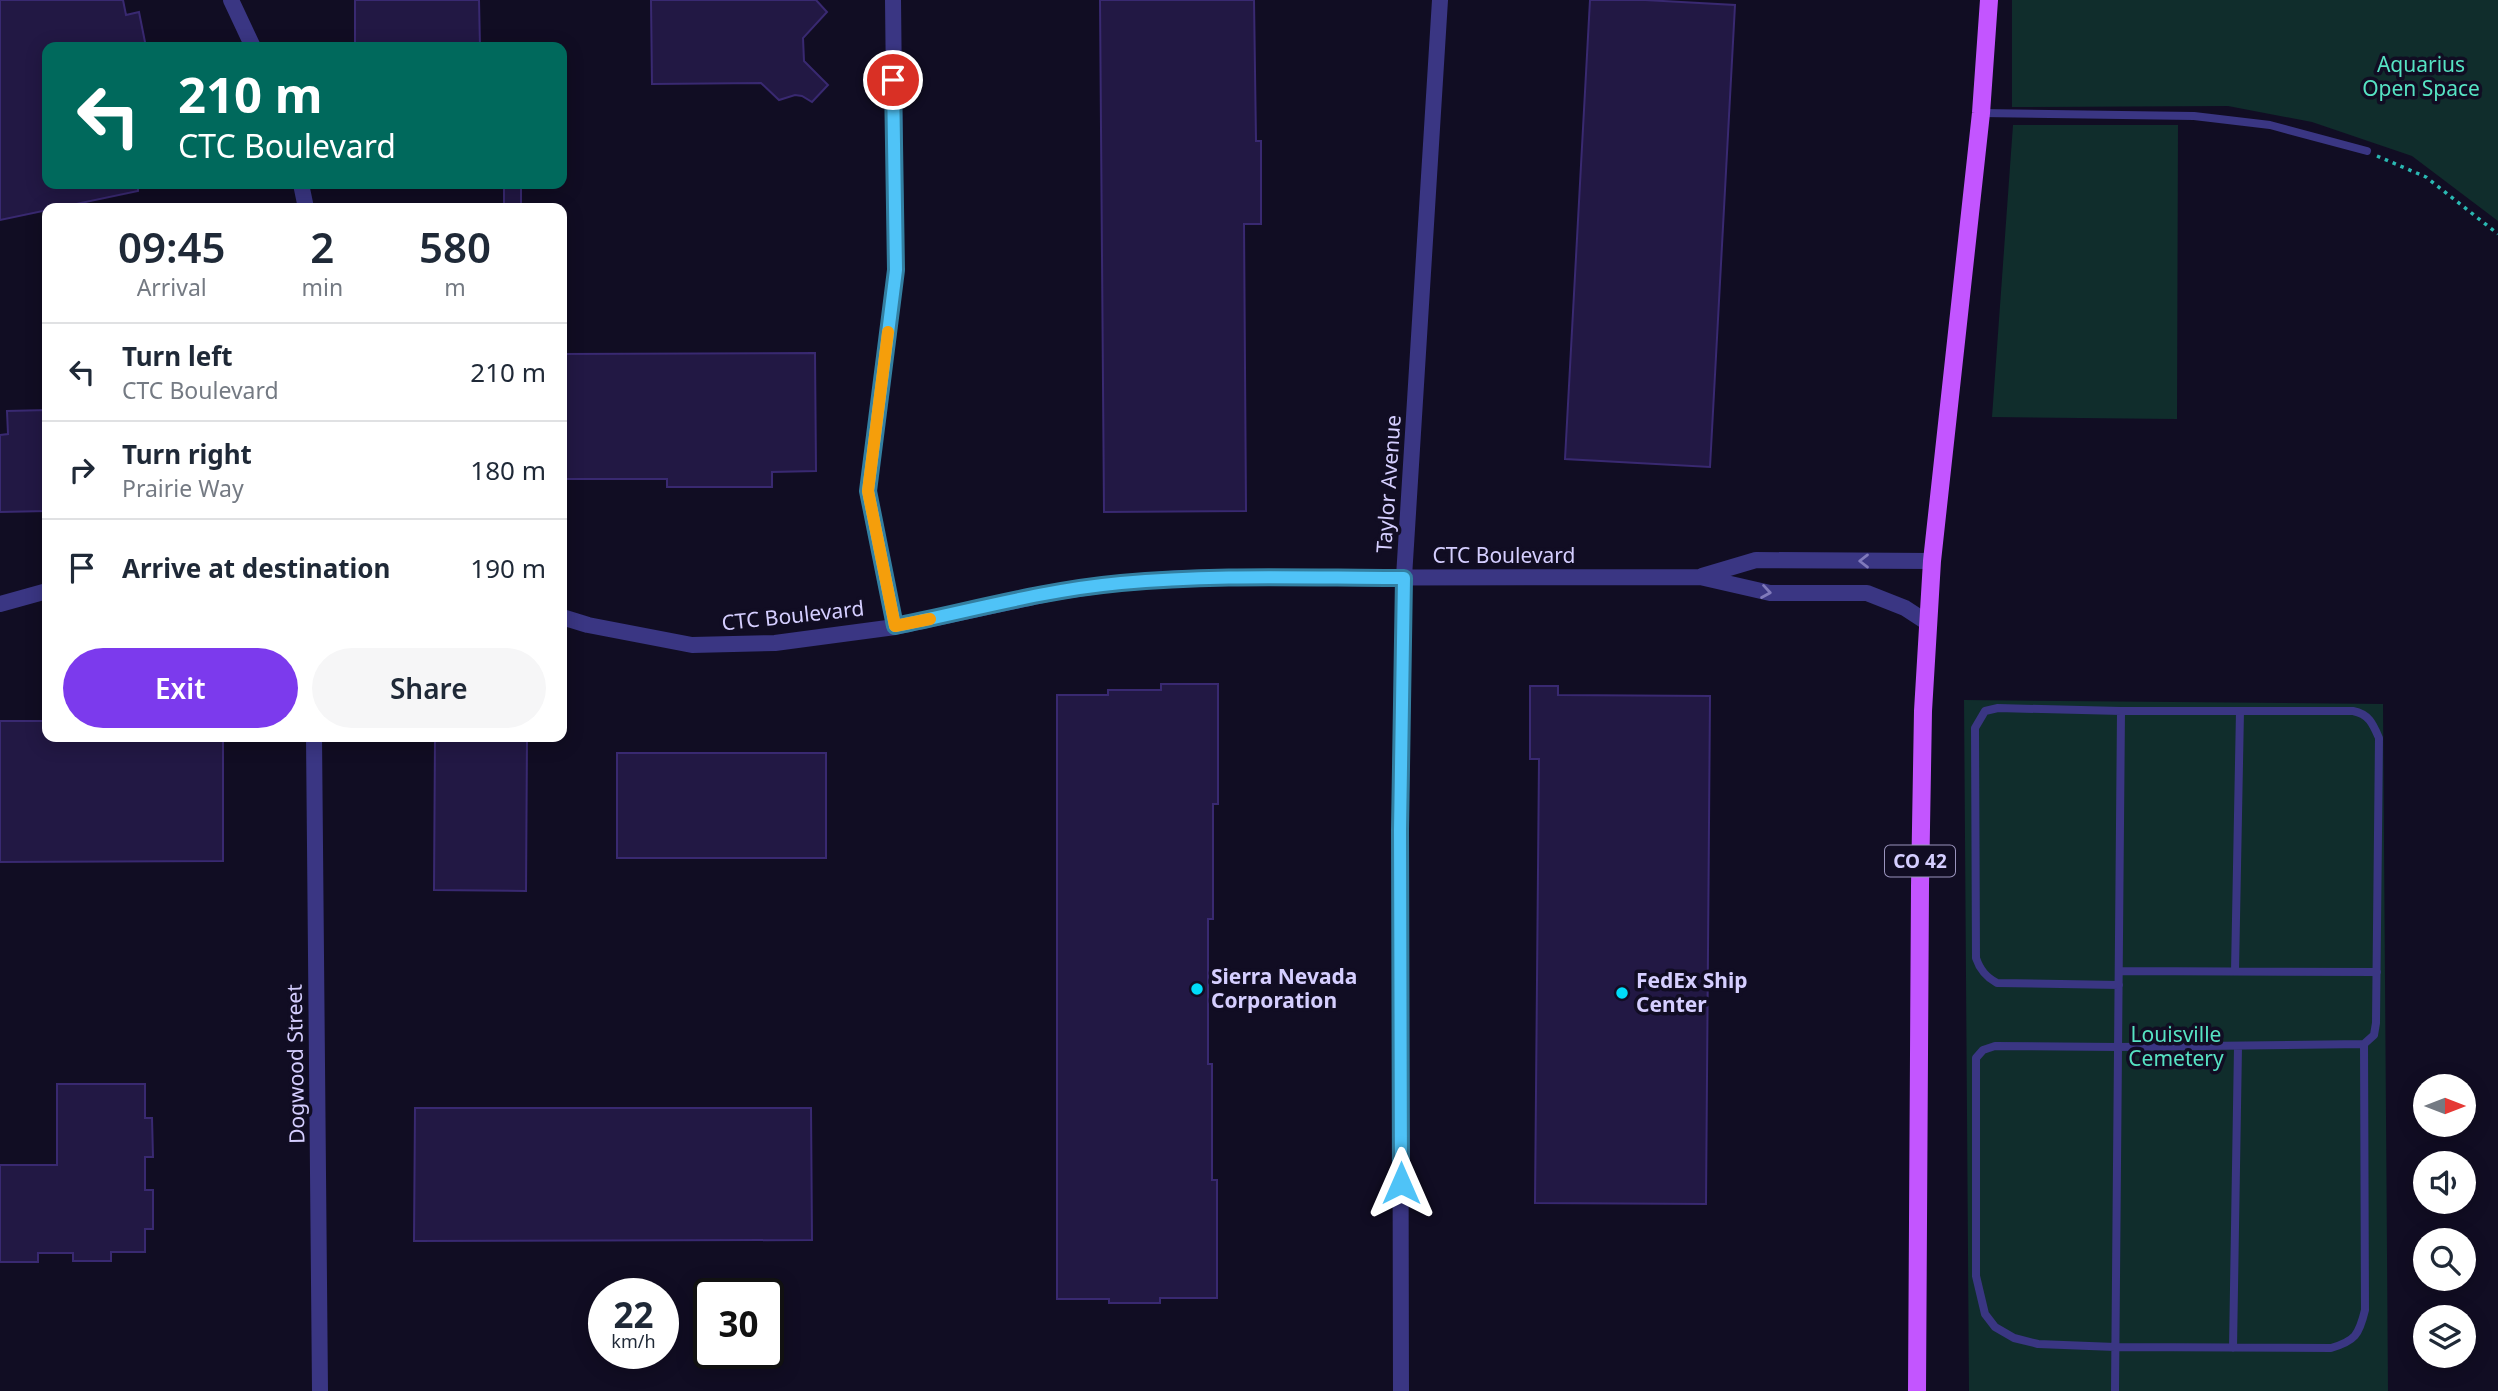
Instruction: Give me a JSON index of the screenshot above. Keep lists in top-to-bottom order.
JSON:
{
  "streets": {
    "main road": ["CO 42"],
    "street": ["Taylor Avenue", "CTC Boulevard", "Dogwood Street"]
  },
  "crossings": [
    ["Taylor Avenue", "CTC Boulevard"],
    ["CTC Boulevard", "CO 42"]
  ],
  "parks": ["Aquarius Open Space", "Louisville Cemetery"],
  "places": ["Sierra Nevada Corporation", "FedEx Ship Center"],
  "north": "right",
  "page": {
    "turn": ["210 m", "CTC Boulevard"],
    "eta": [
      "09:45",
      "Arrival",
      "2",
      "min",
      "580",
      "m"
    ],
    "list": [
      {
        "name": "Turn left",
        "note": "CTC Boulevard",
        "value": "210 m"
      },
      {
        "name": "Turn right",
        "note": "Prairie Way",
        "value": "180 m"
      },
      {
        "name": "Arrive at destination",
        "value": "190 m"
      }
    ],
    "buttons": ["Exit", "Share"],
    "speed": "22 km/h",
    "limit": "30"
  }
}
